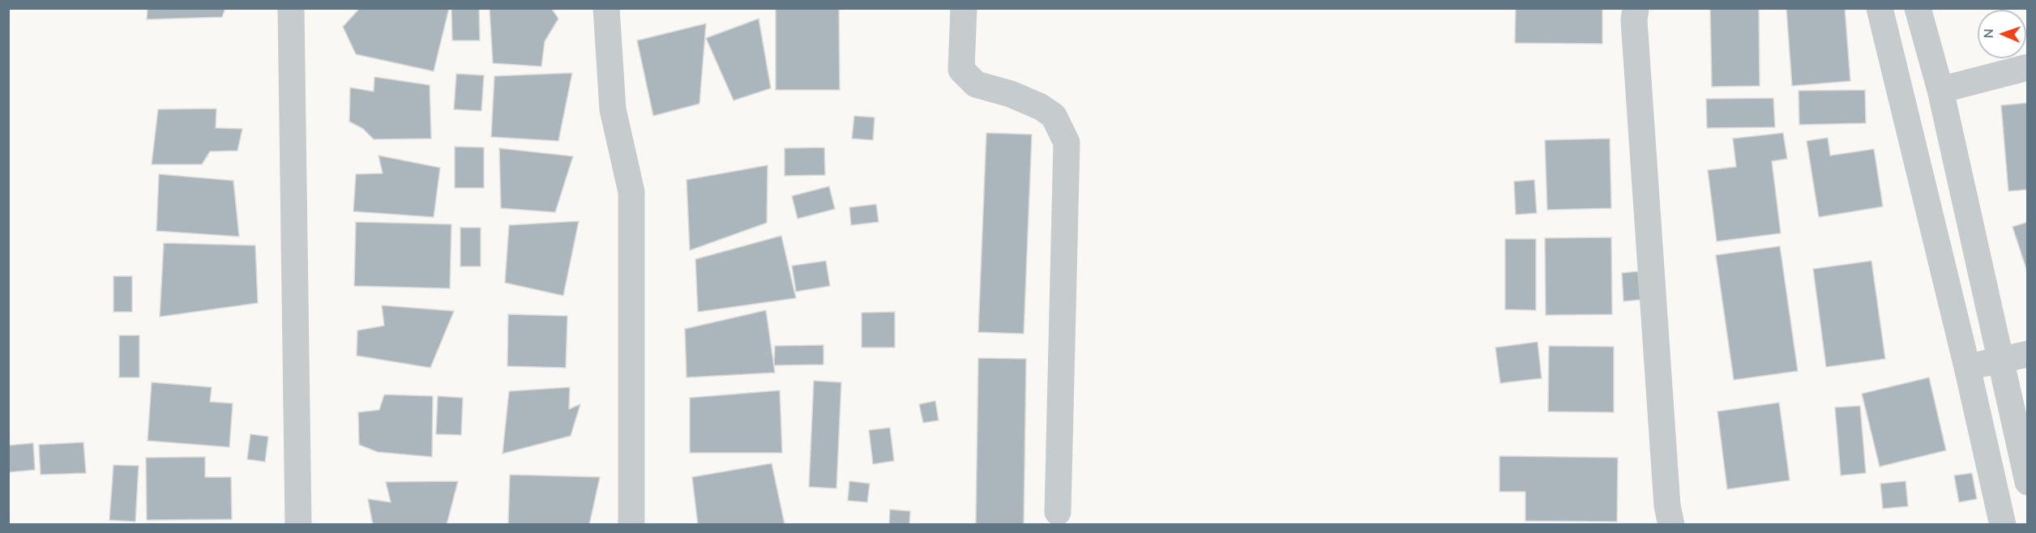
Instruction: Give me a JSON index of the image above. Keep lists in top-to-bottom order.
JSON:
{
  "north": "left"
}
